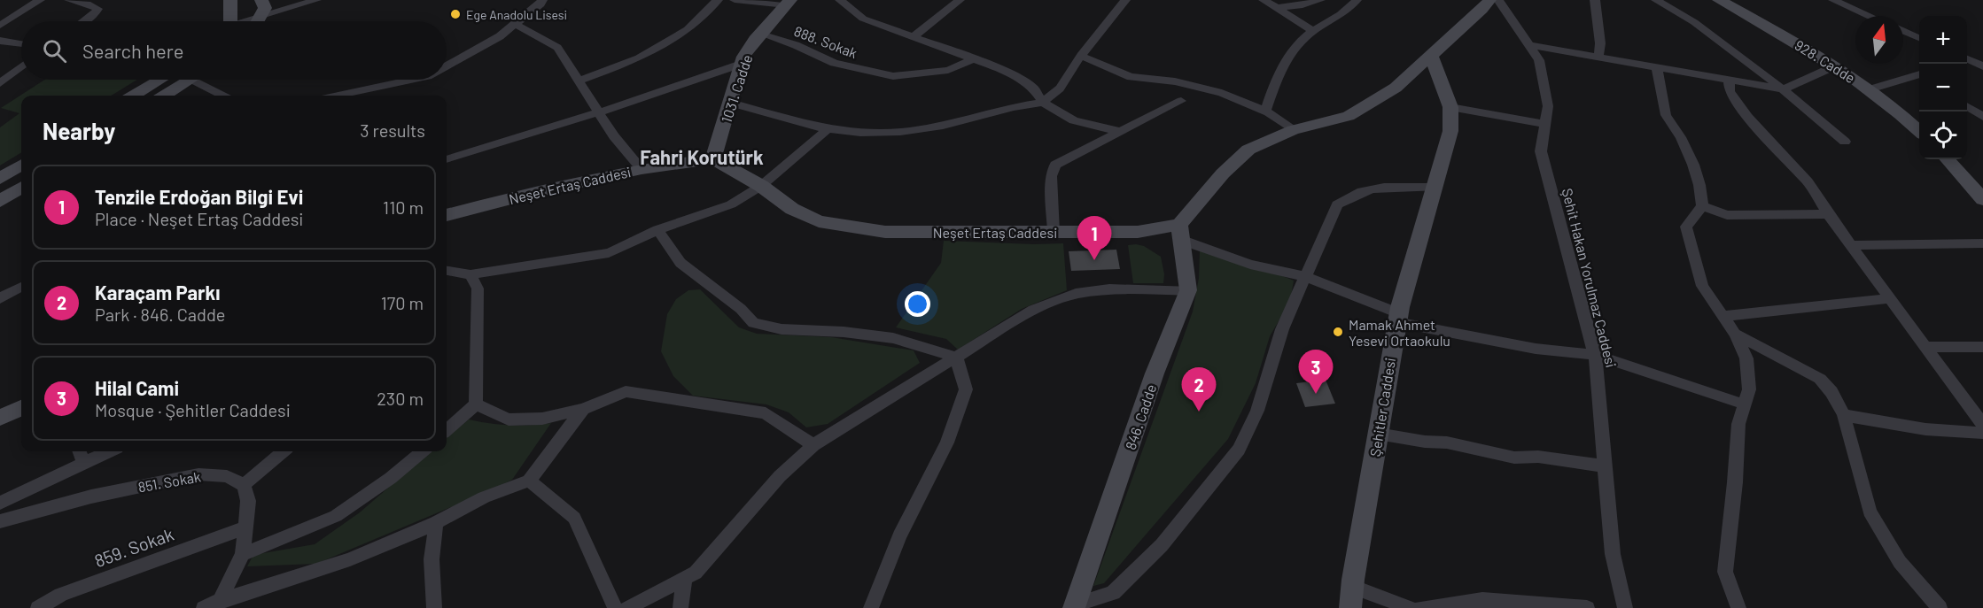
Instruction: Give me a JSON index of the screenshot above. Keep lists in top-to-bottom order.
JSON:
{
  "streets": {
    "street": [
      "888. Sokak",
      "928. Cadde",
      "1031. Cadde",
      "Neşet Ertaş Caddesi",
      "Şehit Hakan Yorulmaz Caddesi",
      "Şehitler Caddesi",
      "846. Cadde",
      "851. Sokak",
      "859. Sokak"
    ]
  },
  "crossings": [
    ["888. Sokak", "1031. Cadde"],
    ["1031. Cadde", "Neşet Ertaş Caddesi"]
  ],
  "districts": ["Fahri Korutürk"],
  "places": ["Ege Anadolu Lisesi", "Mamak Ahmet Yesevi Ortaokulu"],
  "north": "top",
  "page": {
    "map_buttons": ["+", "−"],
    "search": "Search here",
    "heading": ["Nearby", "3 results"],
    "list": [
      {
        "mark": "1",
        "name": "Tenzile Erdoğan Bilgi Evi",
        "note": "Place · Neşet Ertaş Caddesi",
        "value": "110 m"
      },
      {
        "mark": "2",
        "name": "Karaçam Parkı",
        "note": "Park · 846. Cadde",
        "value": "170 m"
      },
      {
        "mark": "3",
        "name": "Hilal Cami",
        "note": "Mosque · Şehitler Caddesi",
        "value": "230 m"
      }
    ],
    "pins": ["1", "3", "2"]
  }
}
